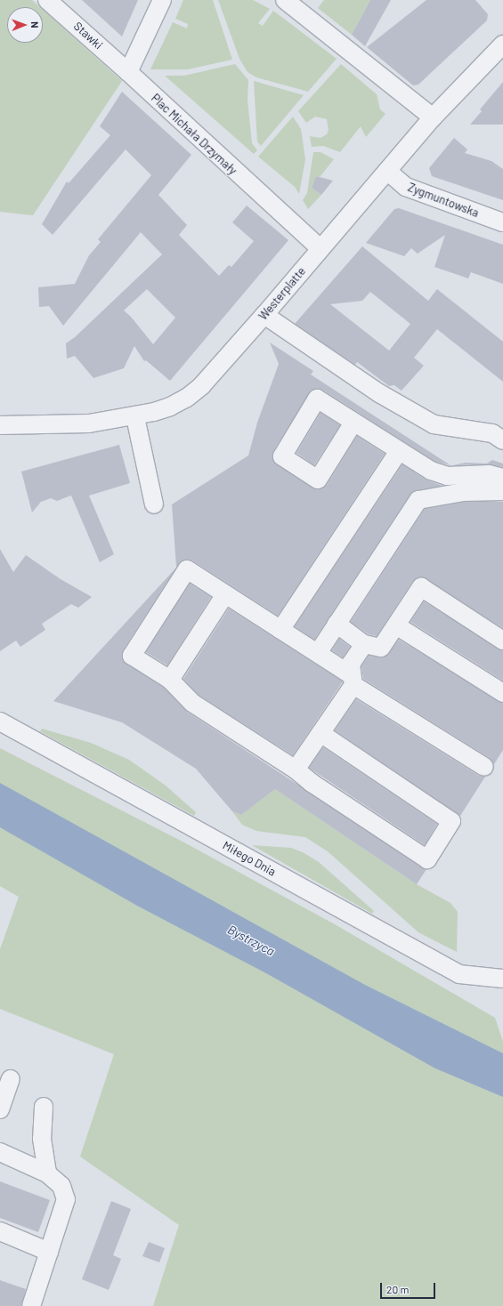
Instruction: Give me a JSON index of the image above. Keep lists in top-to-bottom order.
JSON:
{
  "streets": {
    "street": [
      "Stawki",
      "Plac Michała Drzymały",
      "Zygmuntowska",
      "Westerplatte",
      "Miłego Dnia"
    ]
  },
  "crossings": [
    ["Stawki", "Plac Michała Drzymały"],
    ["Plac Michała Drzymały", "Westerplatte"],
    ["Zygmuntowska", "Westerplatte"]
  ],
  "water": ["Bystrzyca"],
  "scale_bar": "20 m",
  "north": "right"
}
